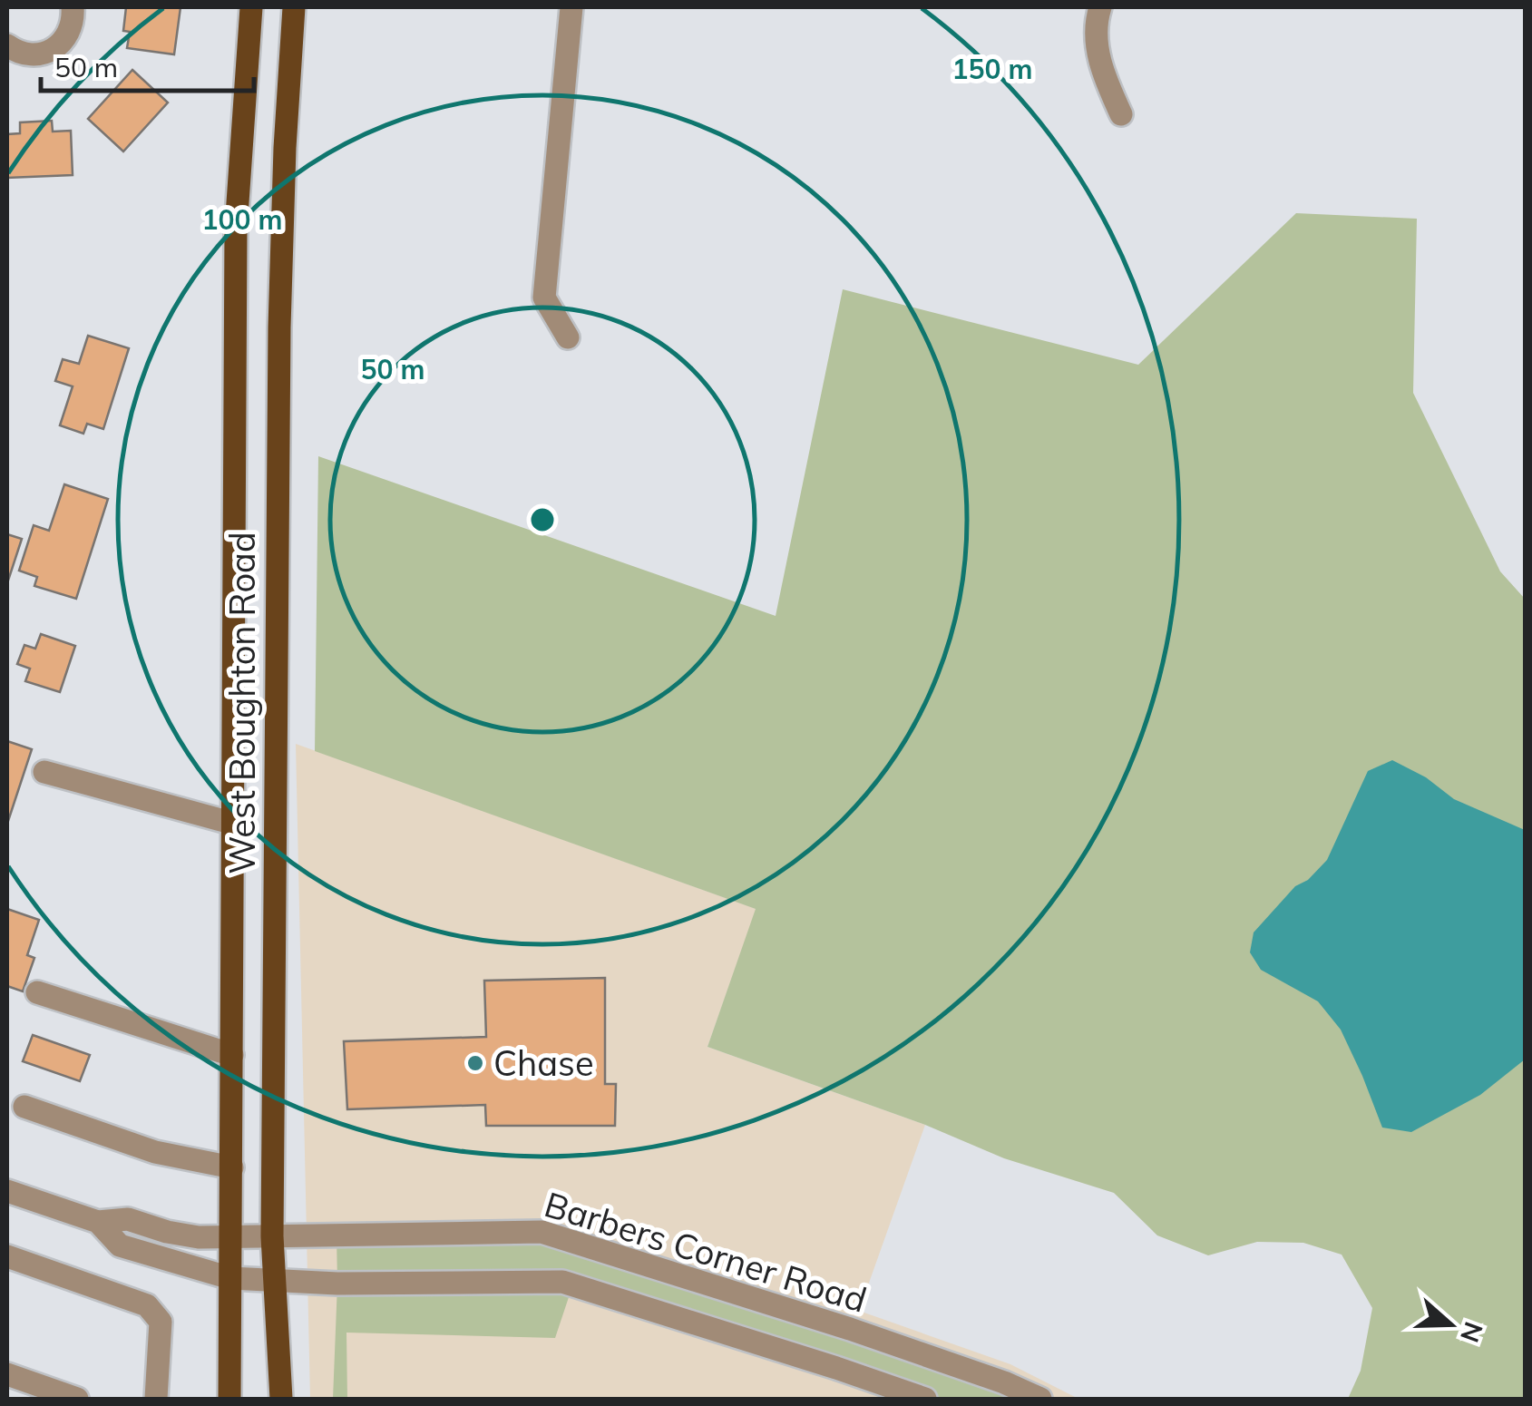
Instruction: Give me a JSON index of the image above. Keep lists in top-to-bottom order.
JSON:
{
  "streets": {
    "main road": ["West Boughton Road"],
    "street": ["Barbers Corner Road"]
  },
  "crossings": [
    ["West Boughton Road", "Barbers Corner Road"]
  ],
  "places": ["Chase"],
  "scale_bar": "50 m",
  "north": "right",
  "rings": ["150 m", "100 m", "50 m"]
}
